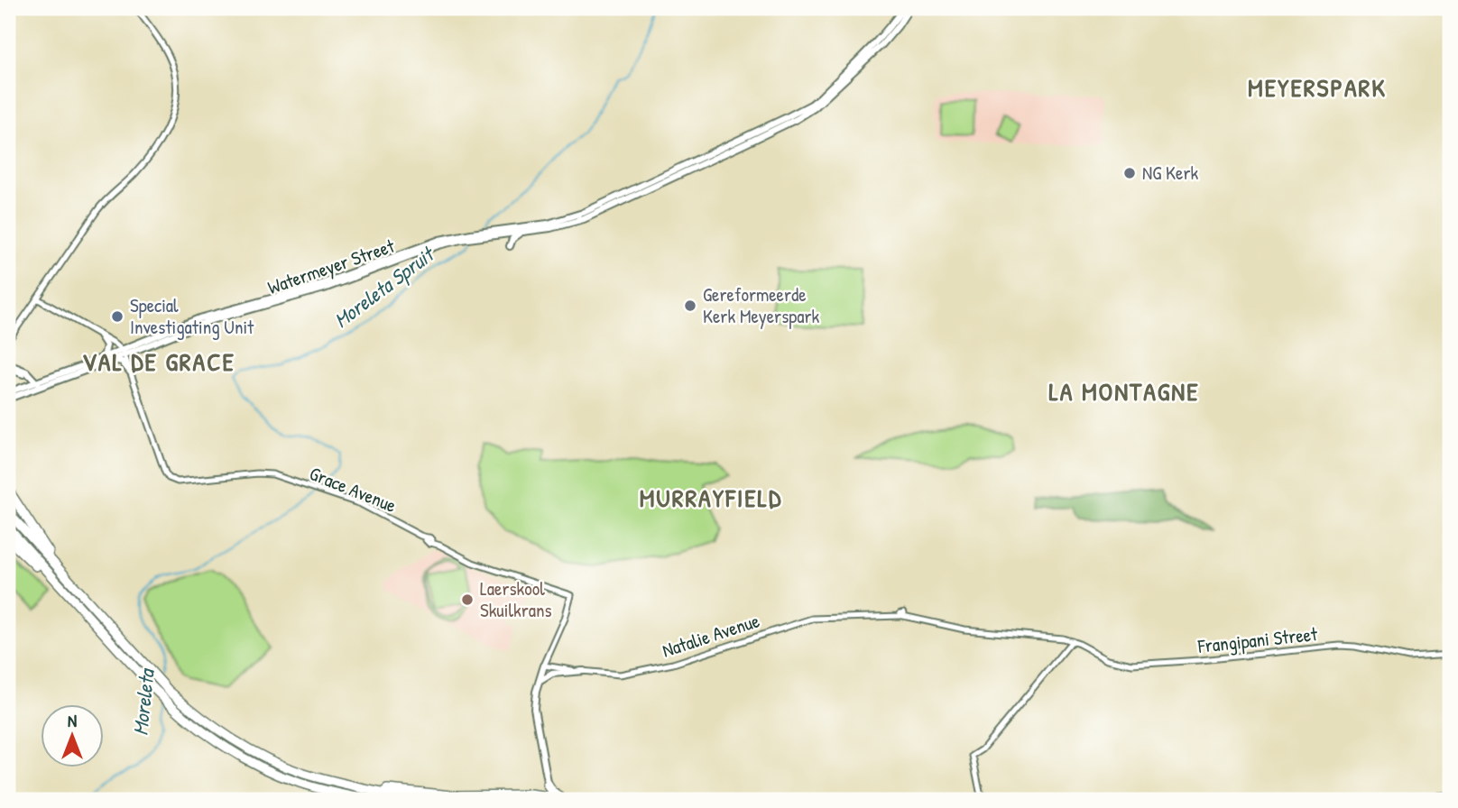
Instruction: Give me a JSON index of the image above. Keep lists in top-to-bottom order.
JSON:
{
  "streets": {
    "main road": ["Watermeyer Street"],
    "street": ["Grace Avenue", "Natalie Avenue", "Frangipani Street"]
  },
  "crossings": [
    ["Grace Avenue", "Natalie Avenue"],
    ["Natalie Avenue", "Frangipani Street"]
  ],
  "districts": [
    "MEYERSPARK",
    "VAL DE GRACE",
    "LA MONTAGNE",
    "MURRAYFIELD"
  ],
  "water": ["Moreleta Spruit", "Moreleta"],
  "places": [
    "NG Kerk",
    "Gereformeerde Kerk Meyerspark",
    "Special Investigating Unit",
    "Laerskool Skuilkrans"
  ],
  "north": "top"
}
